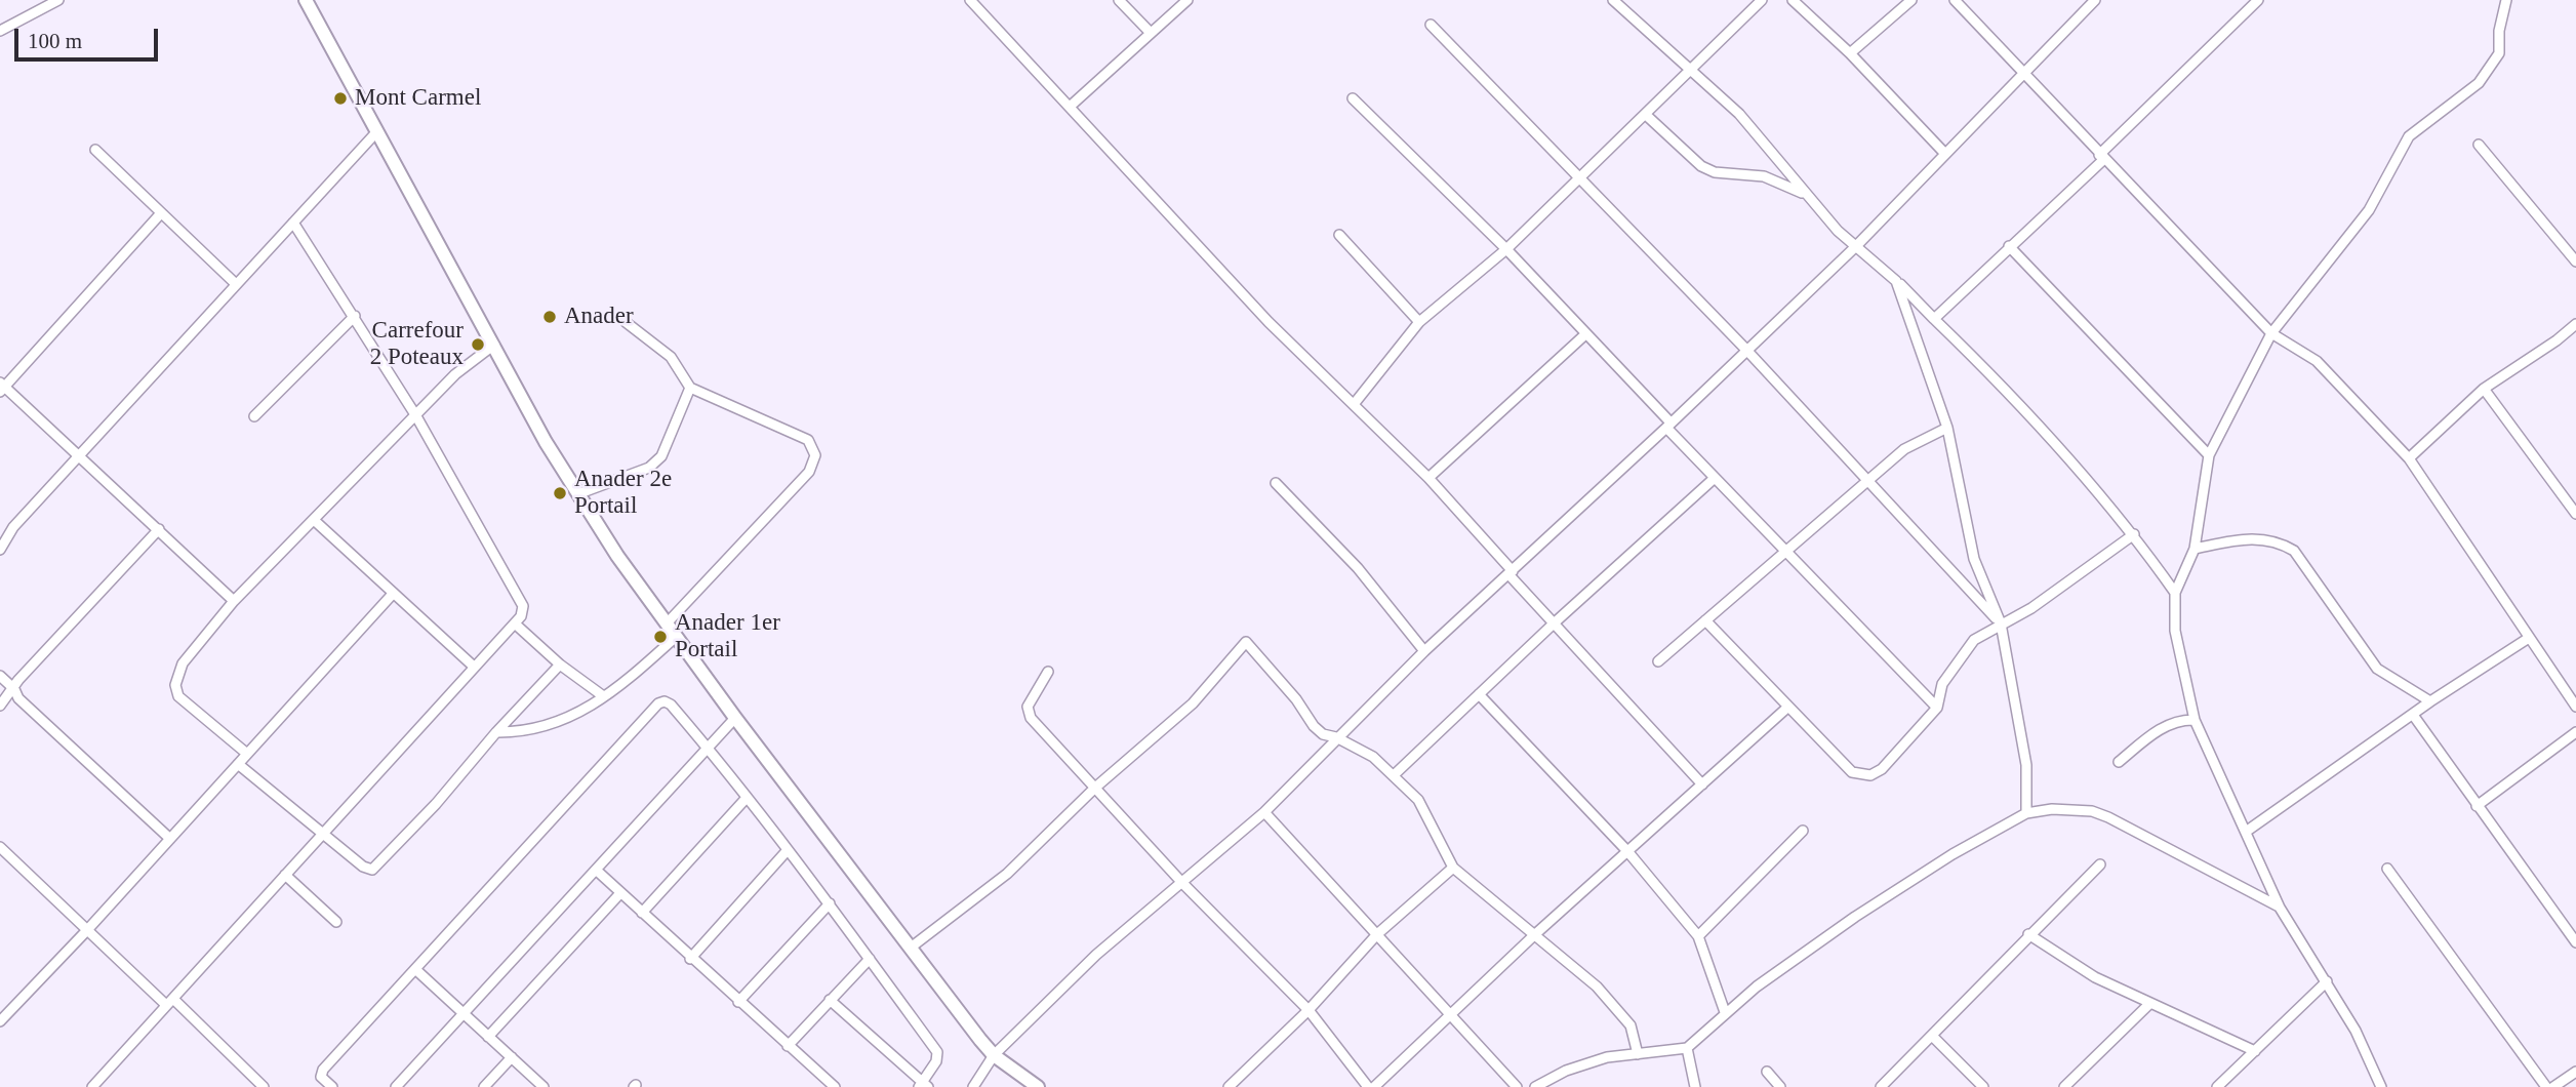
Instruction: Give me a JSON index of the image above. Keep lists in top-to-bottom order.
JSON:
{
  "places": [
    "Mont Carmel",
    "Anader",
    "Carrefour 2 Poteaux",
    "Anader 2e Portail",
    "Anader 1er Portail"
  ],
  "scale_bar": "100 m"
}
